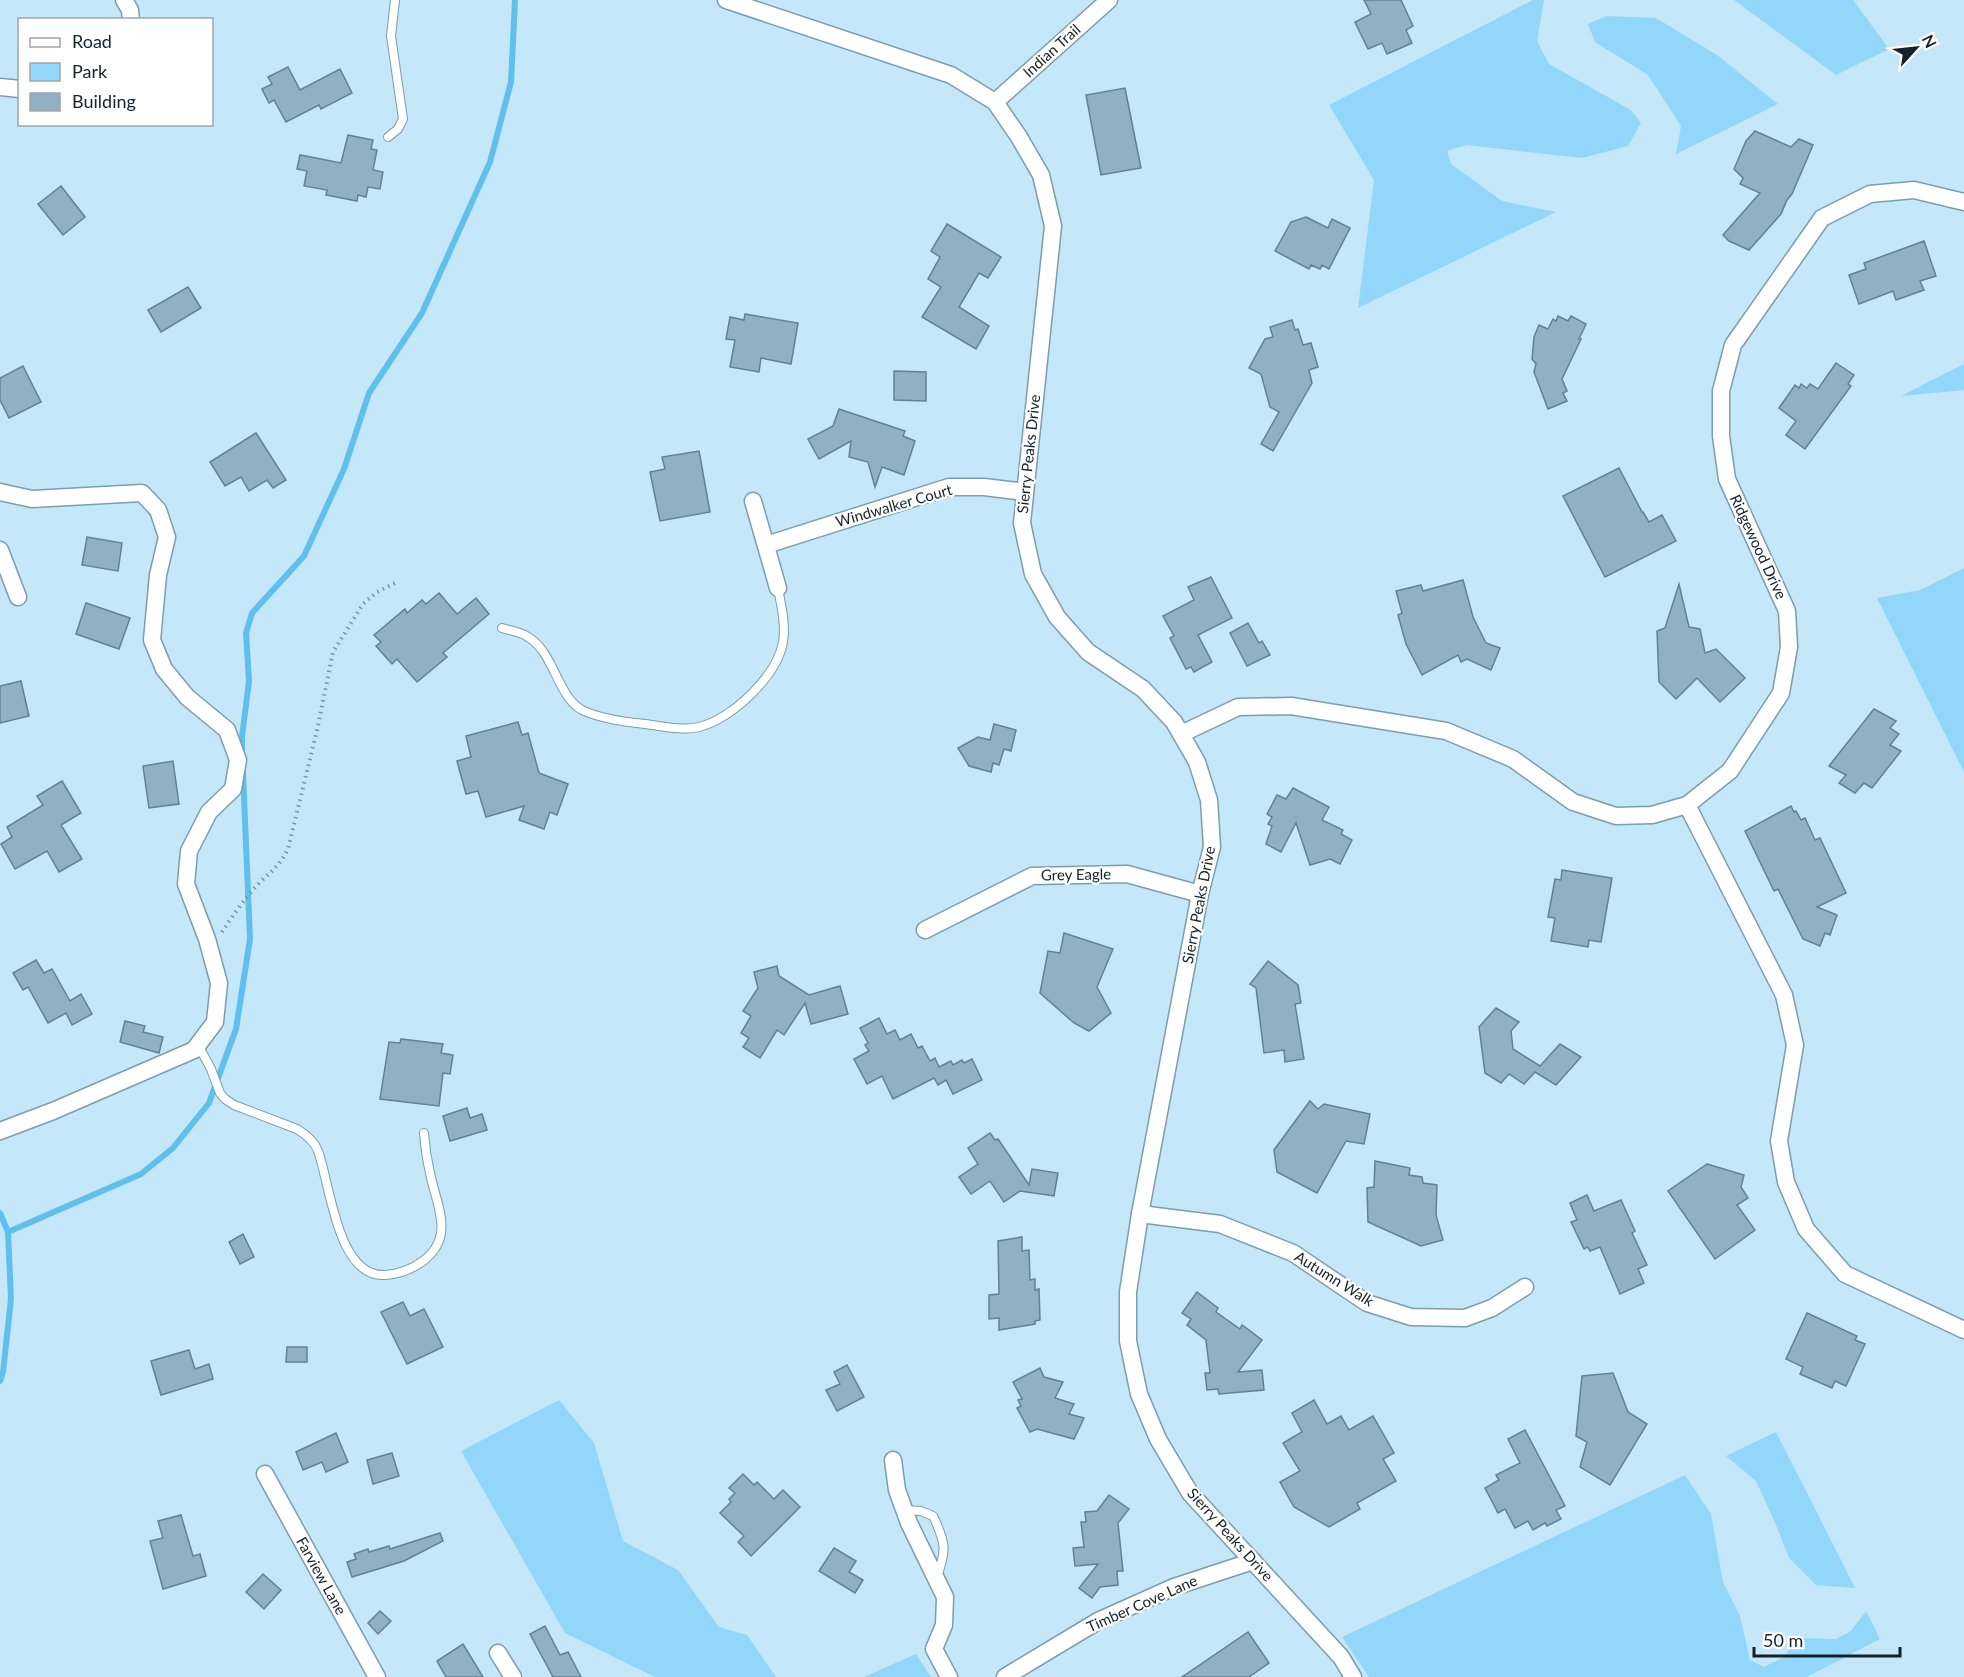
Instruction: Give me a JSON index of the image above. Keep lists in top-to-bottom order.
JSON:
{
  "streets": {
    "street": [
      "Indian Trail",
      "Sierry Peaks Drive",
      "Windwalker Court",
      "Ridgewood Drive",
      "Grey Eagle",
      "Autumn Walk",
      "Farview Lane",
      "Timber Cove Lane"
    ]
  },
  "crossings": [
    ["Indian Trail", "Sierry Peaks Drive"],
    ["Sierry Peaks Drive", "Windwalker Court"],
    ["Sierry Peaks Drive", "Ridgewood Drive"],
    ["Sierry Peaks Drive", "Grey Eagle"],
    ["Sierry Peaks Drive", "Autumn Walk"],
    ["Sierry Peaks Drive", "Timber Cove Lane"]
  ],
  "legend": ["Road", "Park", "Building"],
  "scale_bar": "50 m",
  "north": "top right"
}
